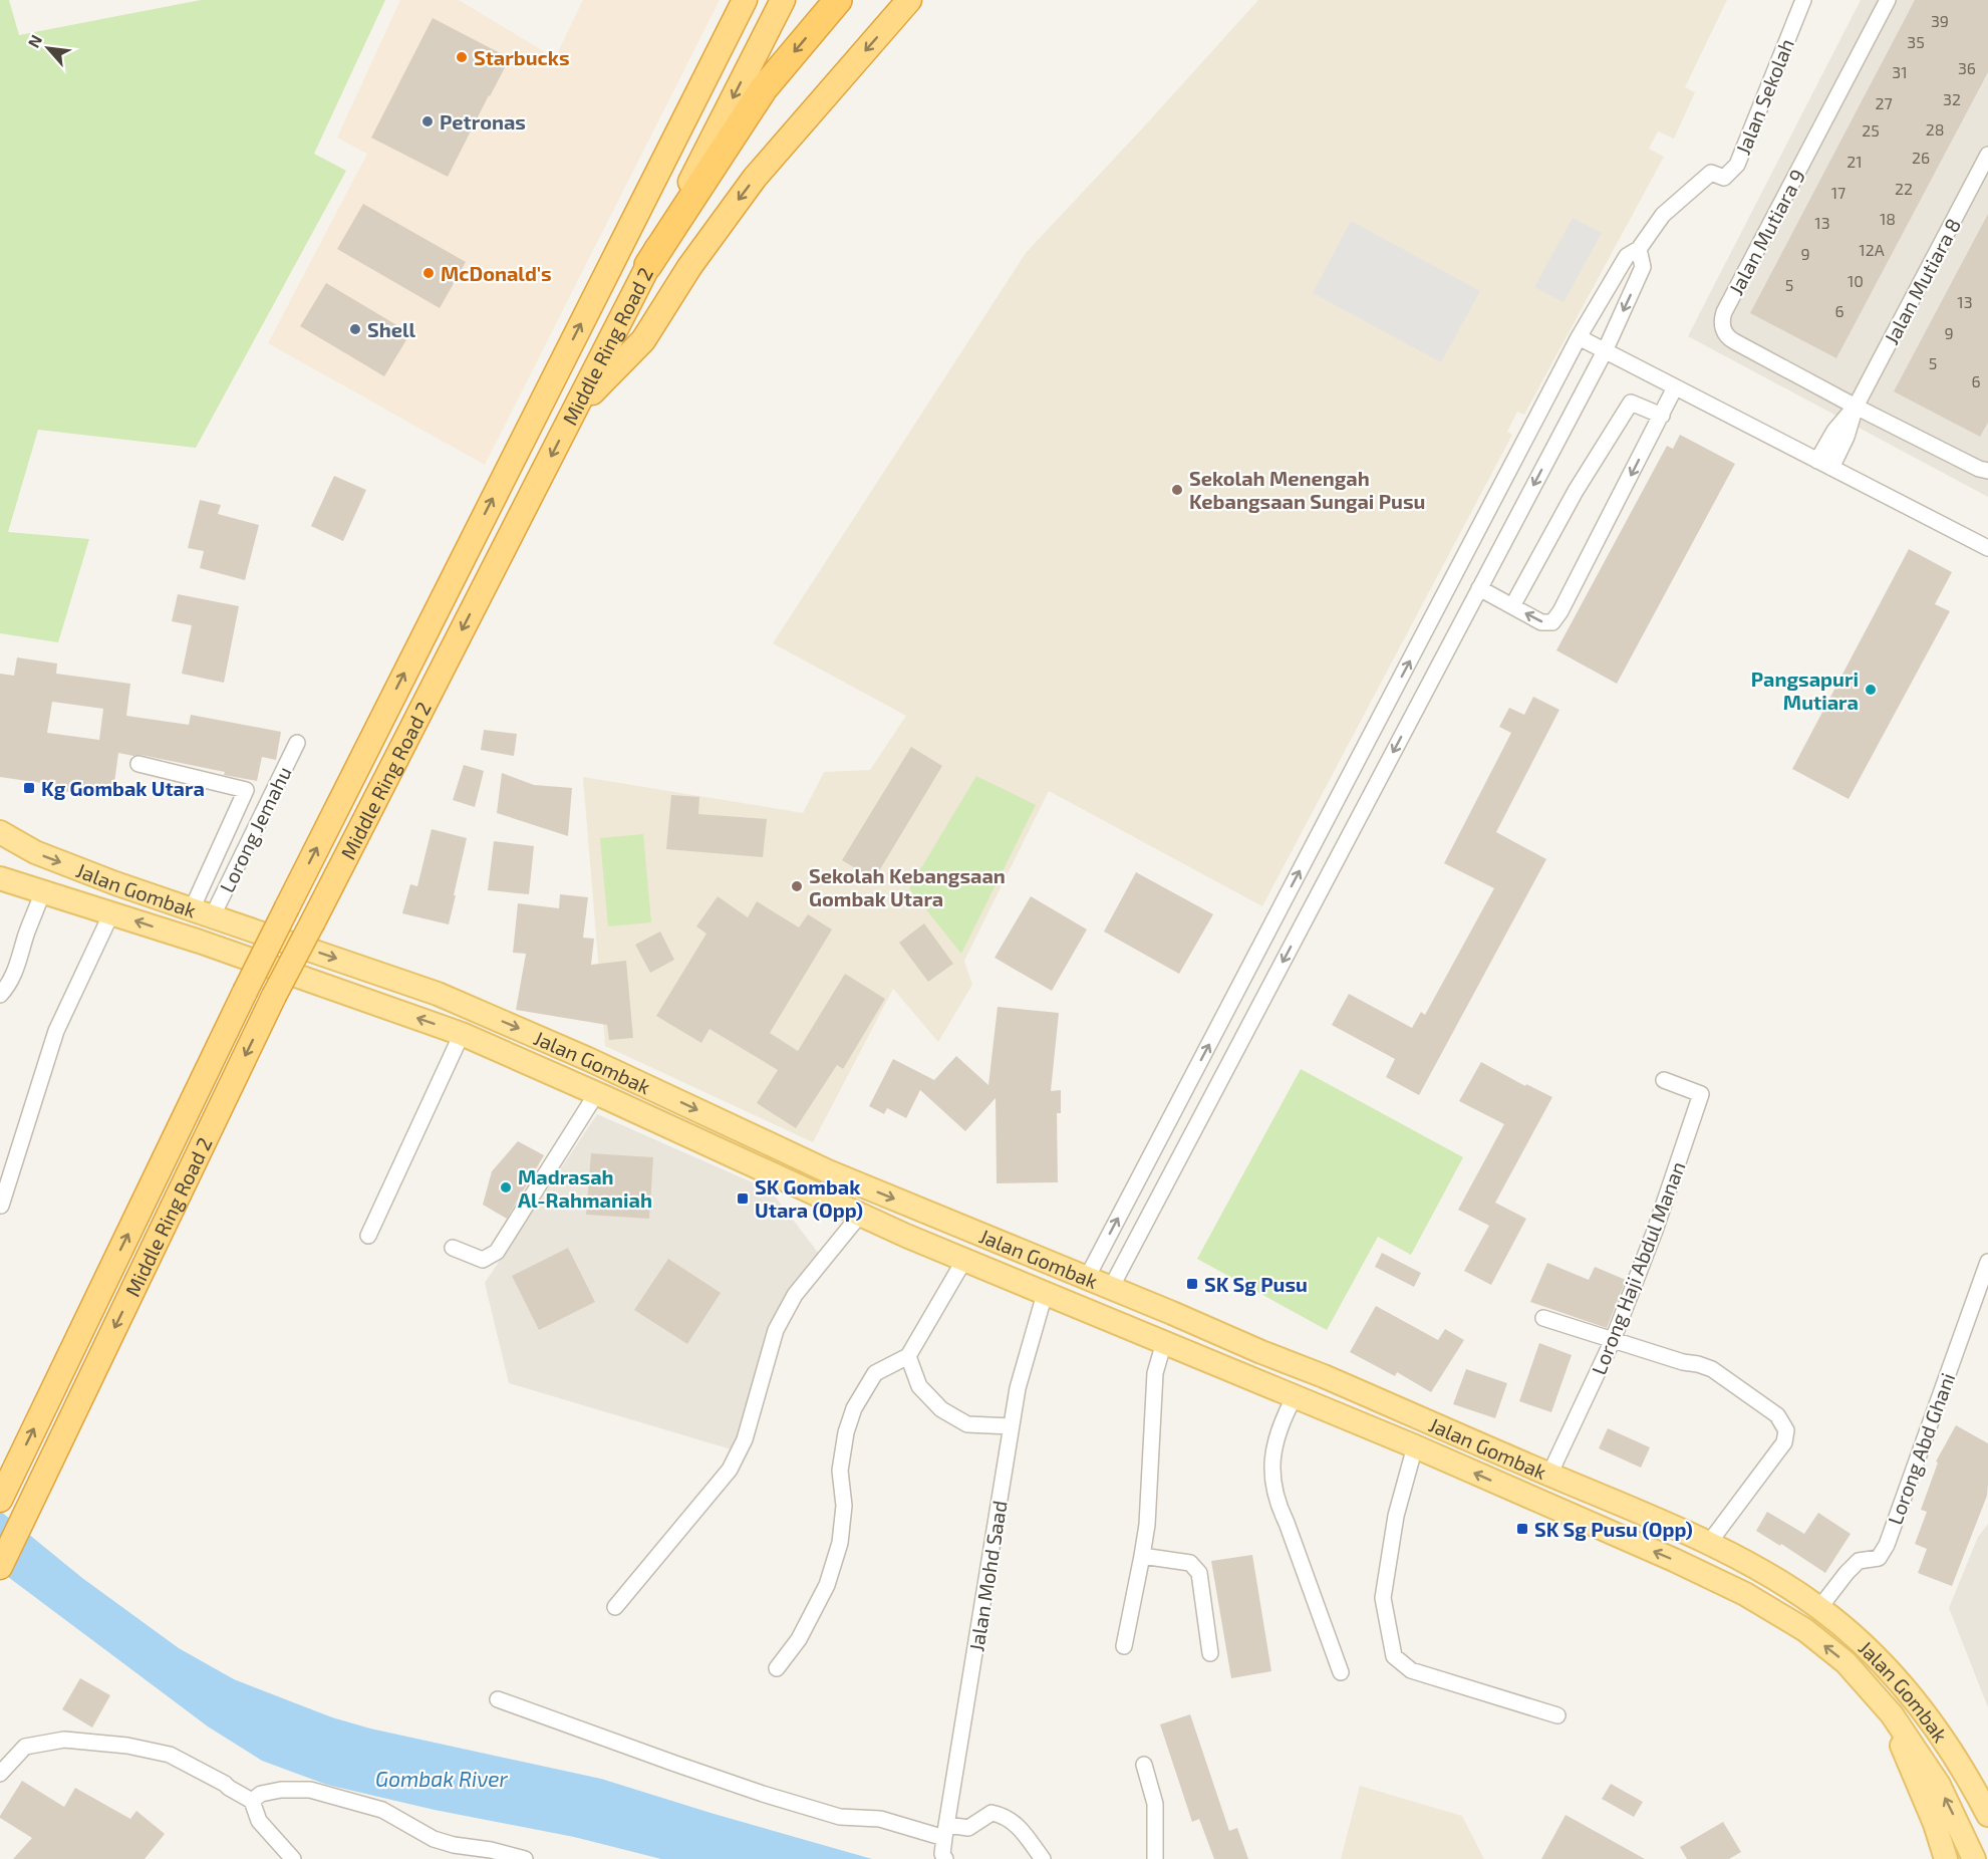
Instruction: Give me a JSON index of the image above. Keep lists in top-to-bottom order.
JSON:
{
  "streets": {
    "highway": ["Middle Ring Road 2"],
    "main road": ["Jalan Gombak"],
    "street": [
      "Jalan Sekolah",
      "Jalan Mutiara 9",
      "Jalan Mutiara 8",
      "Lorong Jemahu",
      "Lorong Haji Abdul Manan",
      "Lorong Abd Ghani",
      "Jalan Mohd Saad"
    ]
  },
  "crossings": [
    ["Jalan Mutiara 9", "Jalan Mutiara 8"],
    ["Lorong Jemahu", "Jalan Gombak"],
    ["Jalan Gombak", "Lorong Haji Abdul Manan"],
    ["Jalan Gombak", "Lorong Abd Ghani"],
    ["Jalan Gombak", "Jalan Mohd Saad"]
  ],
  "water": ["Gombak River"],
  "places": {
    "other": [
      "Starbucks",
      "Petronas",
      "McDonald's",
      "Shell",
      "Sekolah Menengah Kebangsaan Sungai Pusu",
      "Pangsapuri Mutiara",
      "Sekolah Kebangsaan Gombak Utara",
      "Madrasah Al-Rahmaniah"
    ],
    "transit": [
      "Kg Gombak Utara",
      "SK Gombak Utara (Opp)",
      "SK Sg Pusu",
      "SK Sg Pusu (Opp)"
    ]
  },
  "house_numbers": [
    "39",
    "35",
    "36",
    "31",
    "32",
    "27",
    "28",
    "25",
    "26",
    "21",
    "22",
    "17",
    "18",
    "13",
    "12A",
    "9",
    "10",
    "5",
    "13",
    "6",
    "9",
    "5",
    "6"
  ],
  "north": "top left"
}
